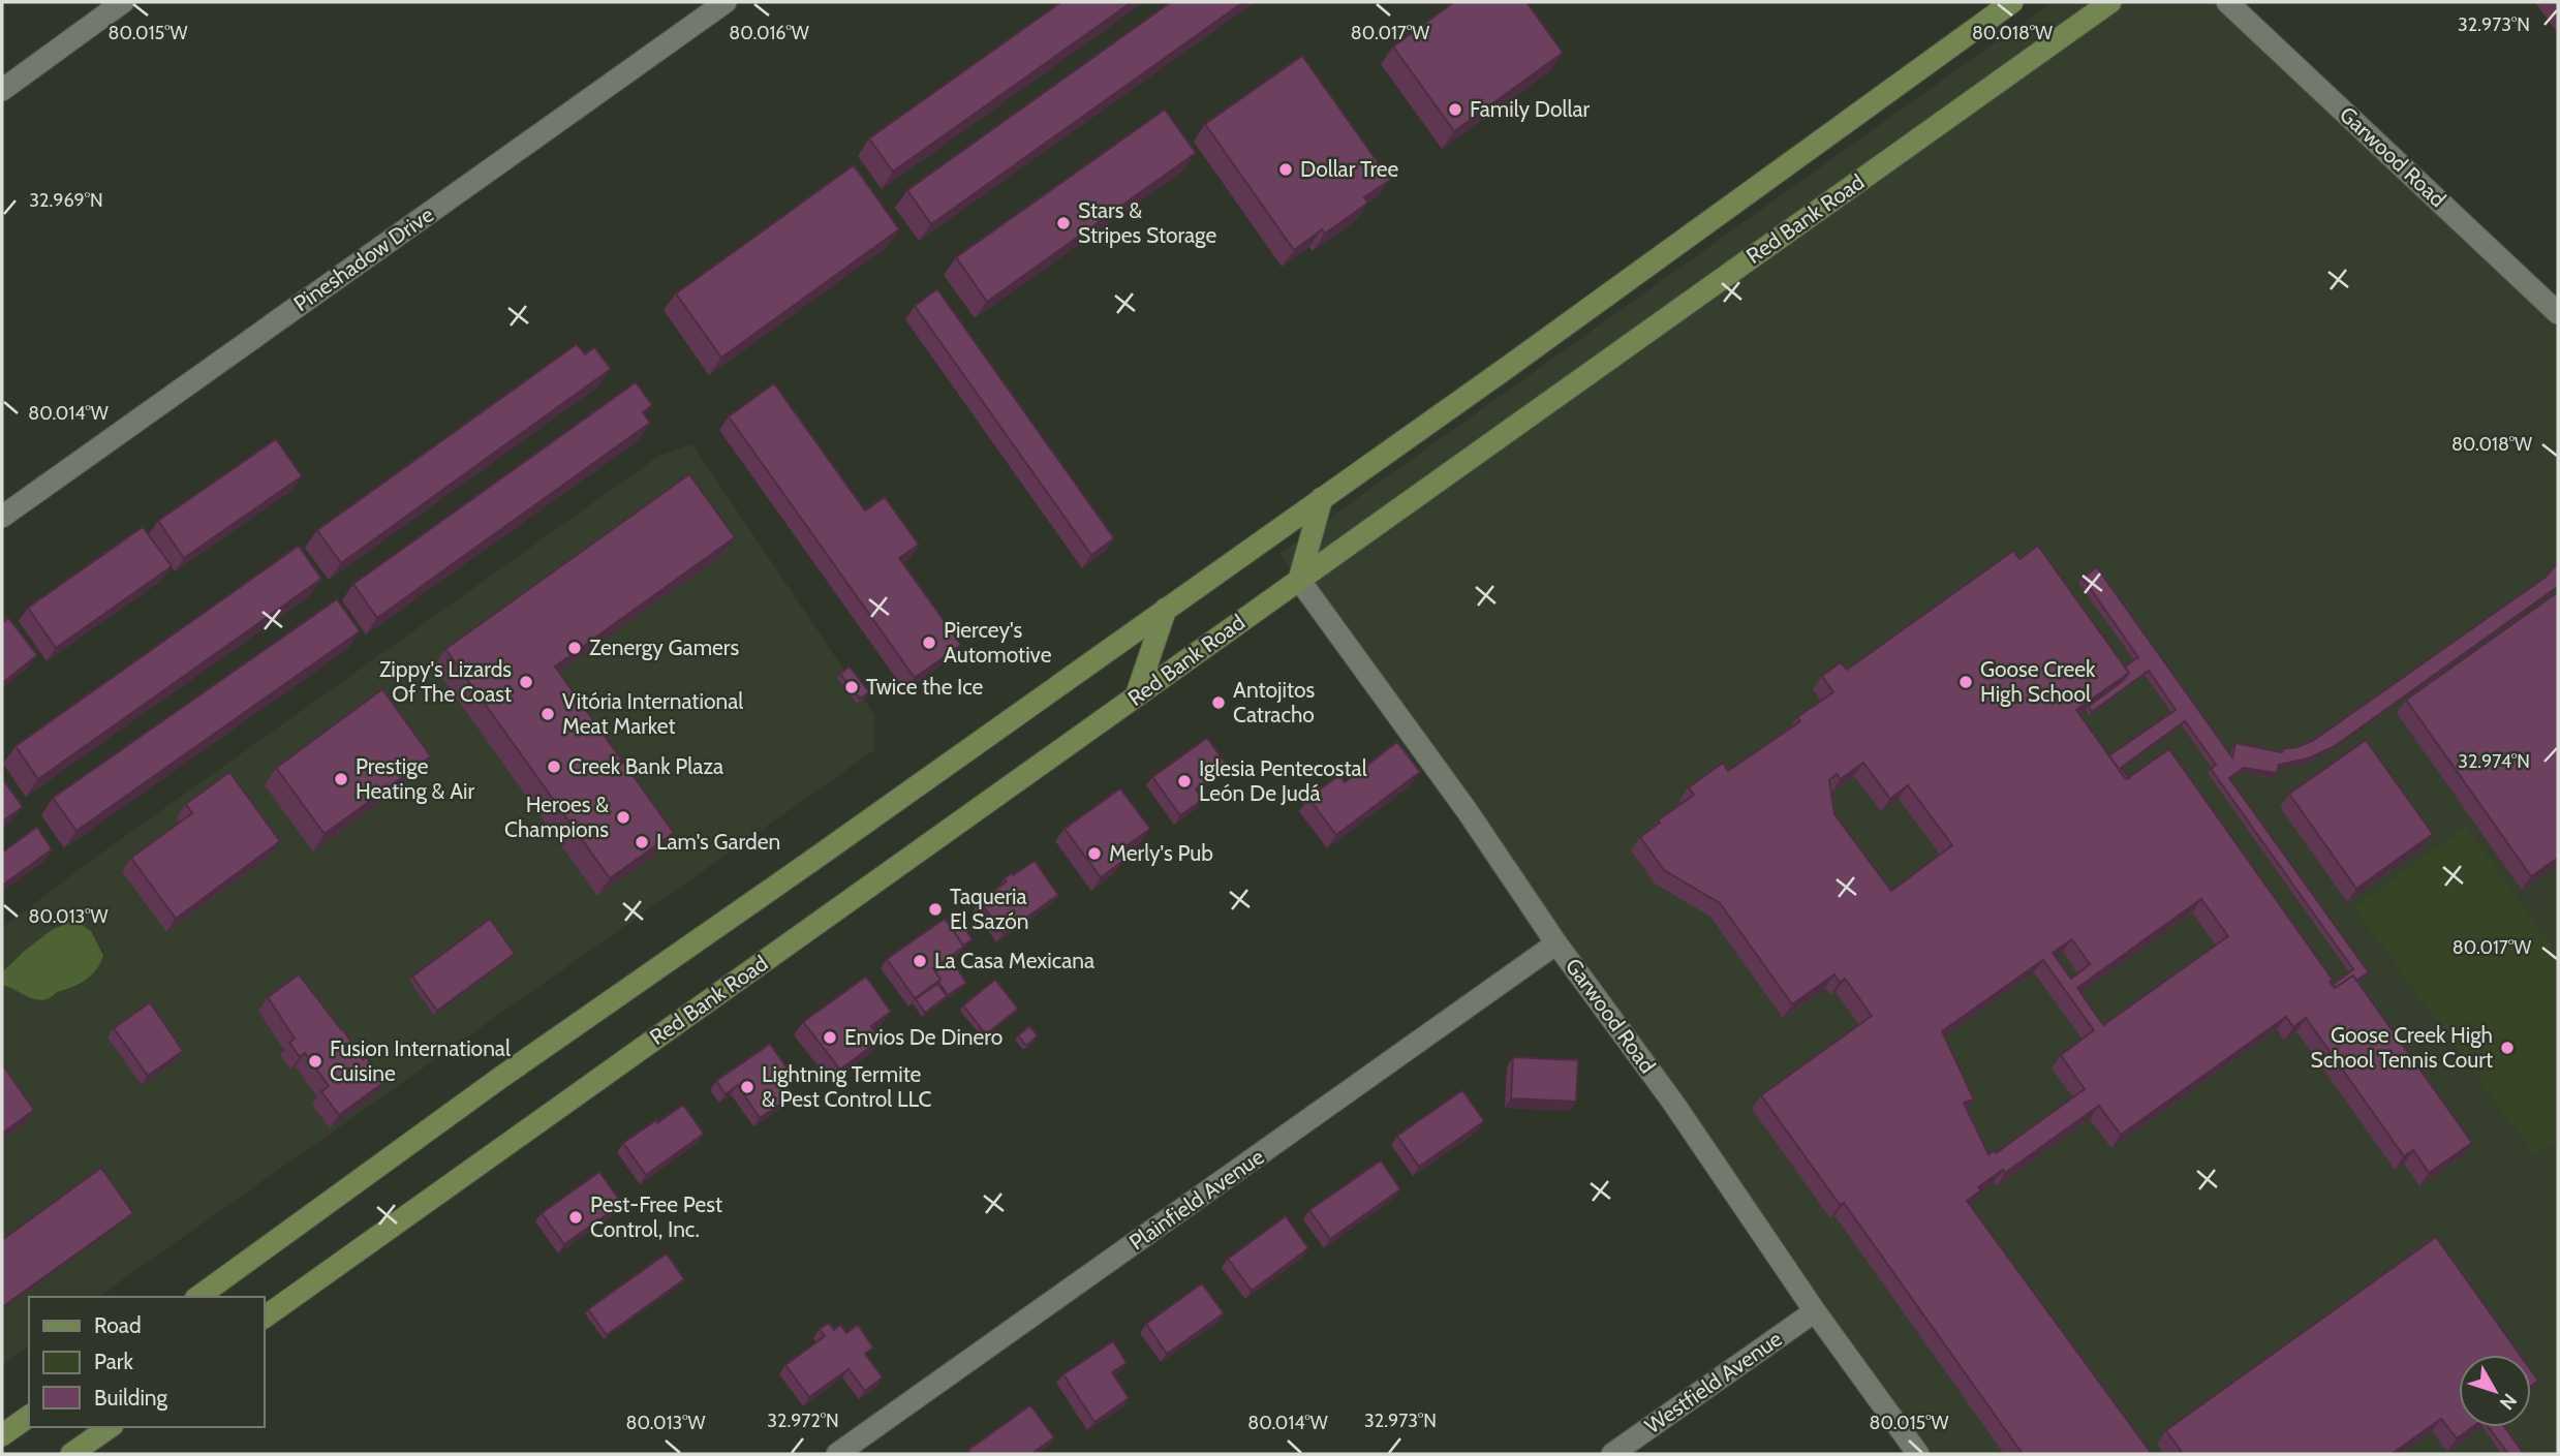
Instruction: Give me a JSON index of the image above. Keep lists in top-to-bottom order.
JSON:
{
  "streets": {
    "main road": ["Red Bank Road"],
    "street": [
      "Garwood Road",
      "Pineshadow Drive",
      "Plainfield Avenue",
      "Westfield Avenue"
    ]
  },
  "crossings": [
    ["Garwood Road", "Red Bank Road"],
    ["Garwood Road", "Plainfield Avenue"],
    ["Garwood Road", "Westfield Avenue"]
  ],
  "places": [
    "Family Dollar",
    "Dollar Tree",
    "Stars & Stripes Storage",
    "Piercey's Automotive",
    "Zenergy Gamers",
    "Zippy's Lizards Of The Coast",
    "Goose Creek High School",
    "Twice the Ice",
    "Antojitos Catracho",
    "Vitória International Meat Market",
    "Creek Bank Plaza",
    "Prestige Heating & Air",
    "Iglesia Pentecostal León De Judá",
    "Heroes & Champions",
    "Lam's Garden",
    "Merly's Pub",
    "Taqueria El Sazón",
    "La Casa Mexicana",
    "Envios De Dinero",
    "Goose Creek High School Tennis Court",
    "Fusion International Cuisine",
    "Lightning Termite & Pest Control LLC",
    "Pest-Free Pest Control, Inc."
  ],
  "legend": ["Road", "Park", "Building"],
  "north": "bottom right",
  "coordinates": [
    "32.973°N",
    "80.015°W",
    "80.016°W",
    "80.017°W",
    "80.018°W",
    "32.969°N",
    "80.014°W",
    "32.974°N",
    "80.013°W",
    "32.972°N"
  ]
}
